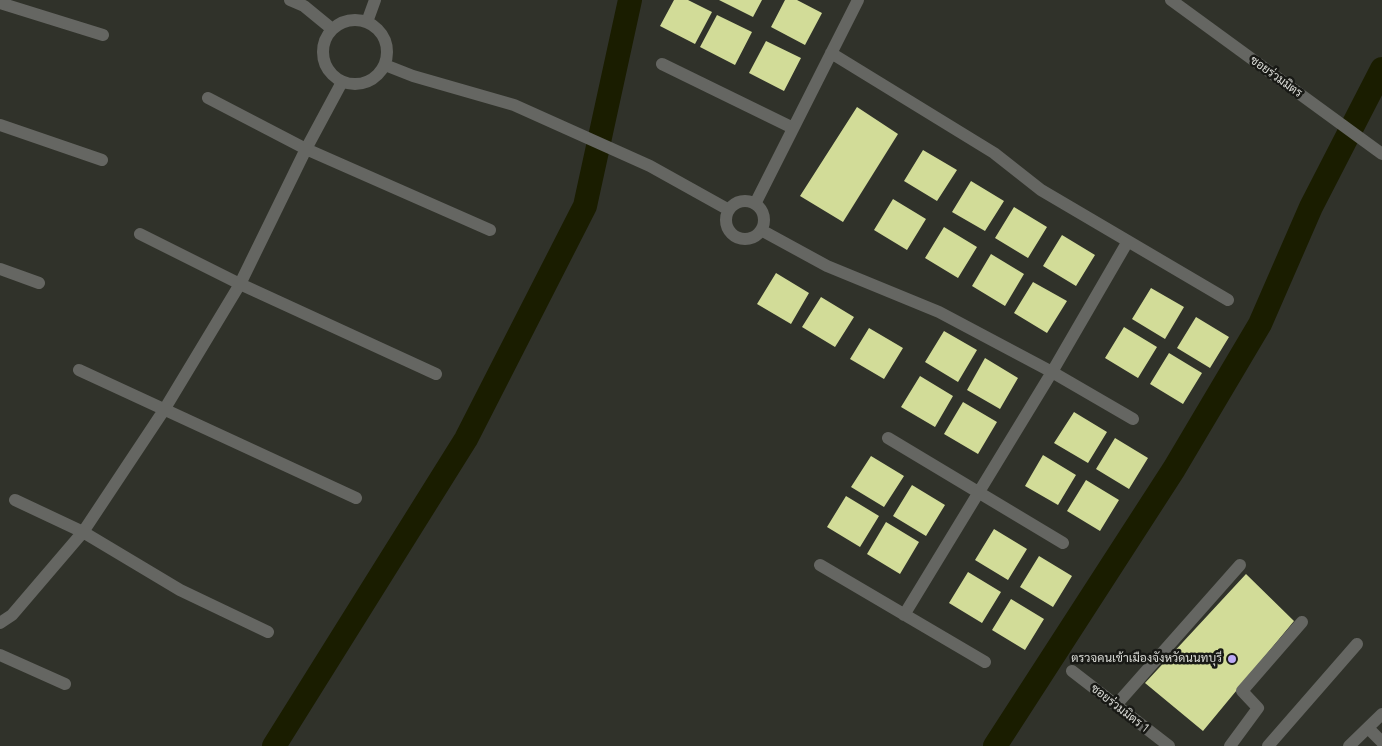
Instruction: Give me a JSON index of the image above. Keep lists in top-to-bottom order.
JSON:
{
  "streets": {
    "street": ["ซอยร่วมมิตร", "ซอยร่วมมิตร 1"]
  },
  "places": ["ตรวจคนเข้าเมืองจังหวัดนนทบุรี"]
}
